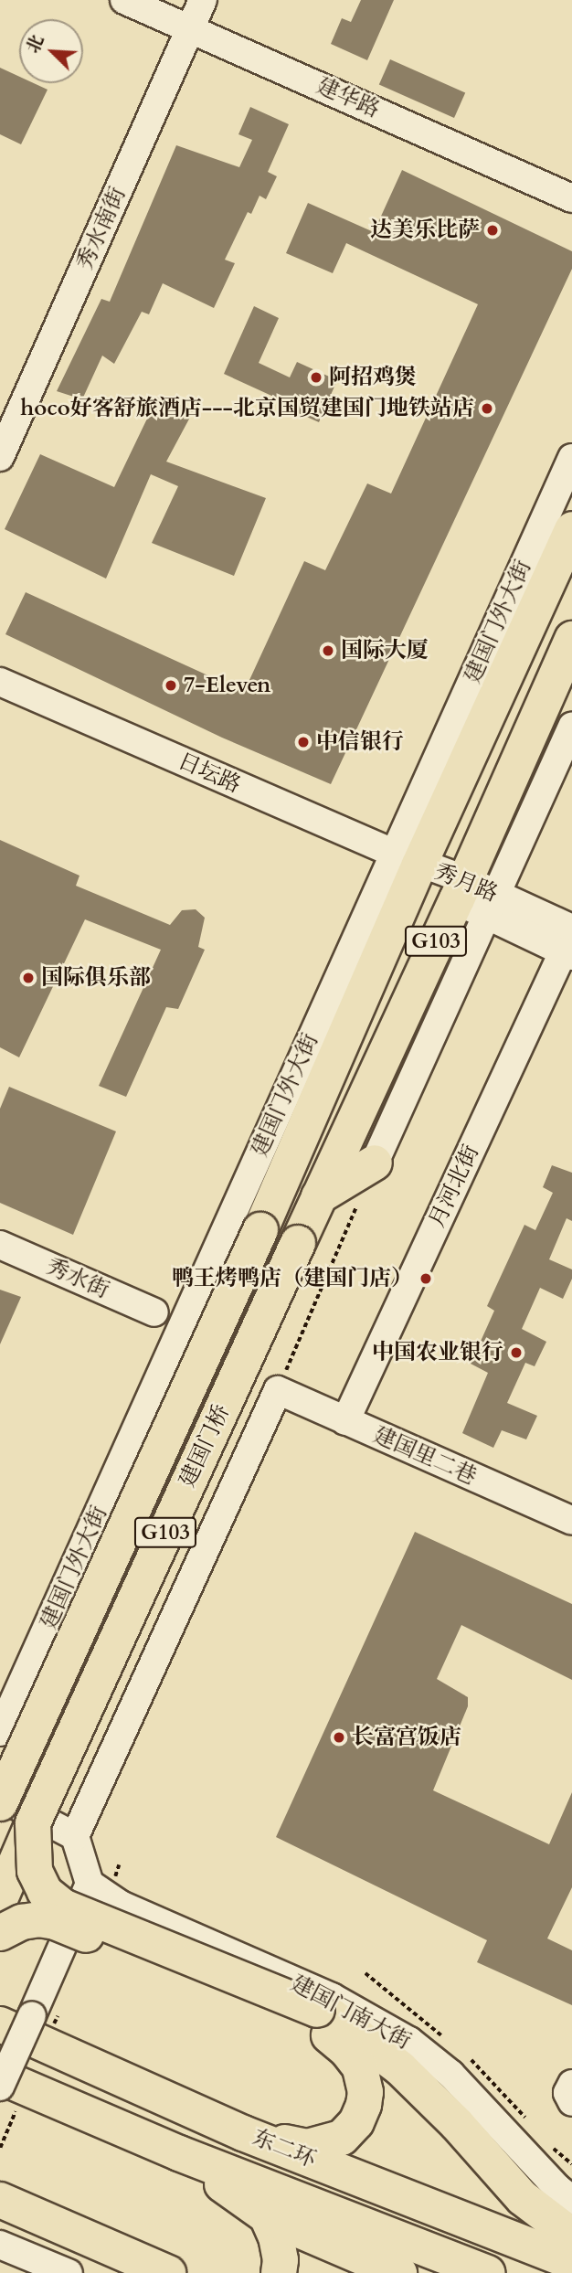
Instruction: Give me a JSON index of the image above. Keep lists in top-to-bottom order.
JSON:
{
  "streets": {
    "highway": [
      "建国门外大街",
      "G103",
      "建国门桥",
      "东二环"
    ],
    "street": [
      "建华路",
      "秀水南街",
      "日坛路",
      "秀月路",
      "月河北街",
      "秀水街",
      "建国里二巷",
      "建国门南大街"
    ]
  },
  "crossings": [
    ["建华路", "秀水南街"],
    ["建国门外大街", "日坛路"],
    ["建国门外大街", "秀月路"],
    ["建国门外大街", "建国门桥"],
    ["日坛路", "秀月路"],
    ["秀月路", "G103"],
    ["秀月路", "月河北街"],
    ["G103", "建国门桥"],
    ["月河北街", "建国里二巷"]
  ],
  "places": [
    "达美乐比萨",
    "阿招鸡煲",
    "hoco好客舒旅酒店---北京国贸建国门地铁站店",
    "国际大厦",
    "7-Eleven",
    "中信银行",
    "国际俱乐部",
    "鸭王烤鸭店（建国门店）",
    "中国农业银行",
    "长富宫饭店"
  ],
  "north": "top left"
}
